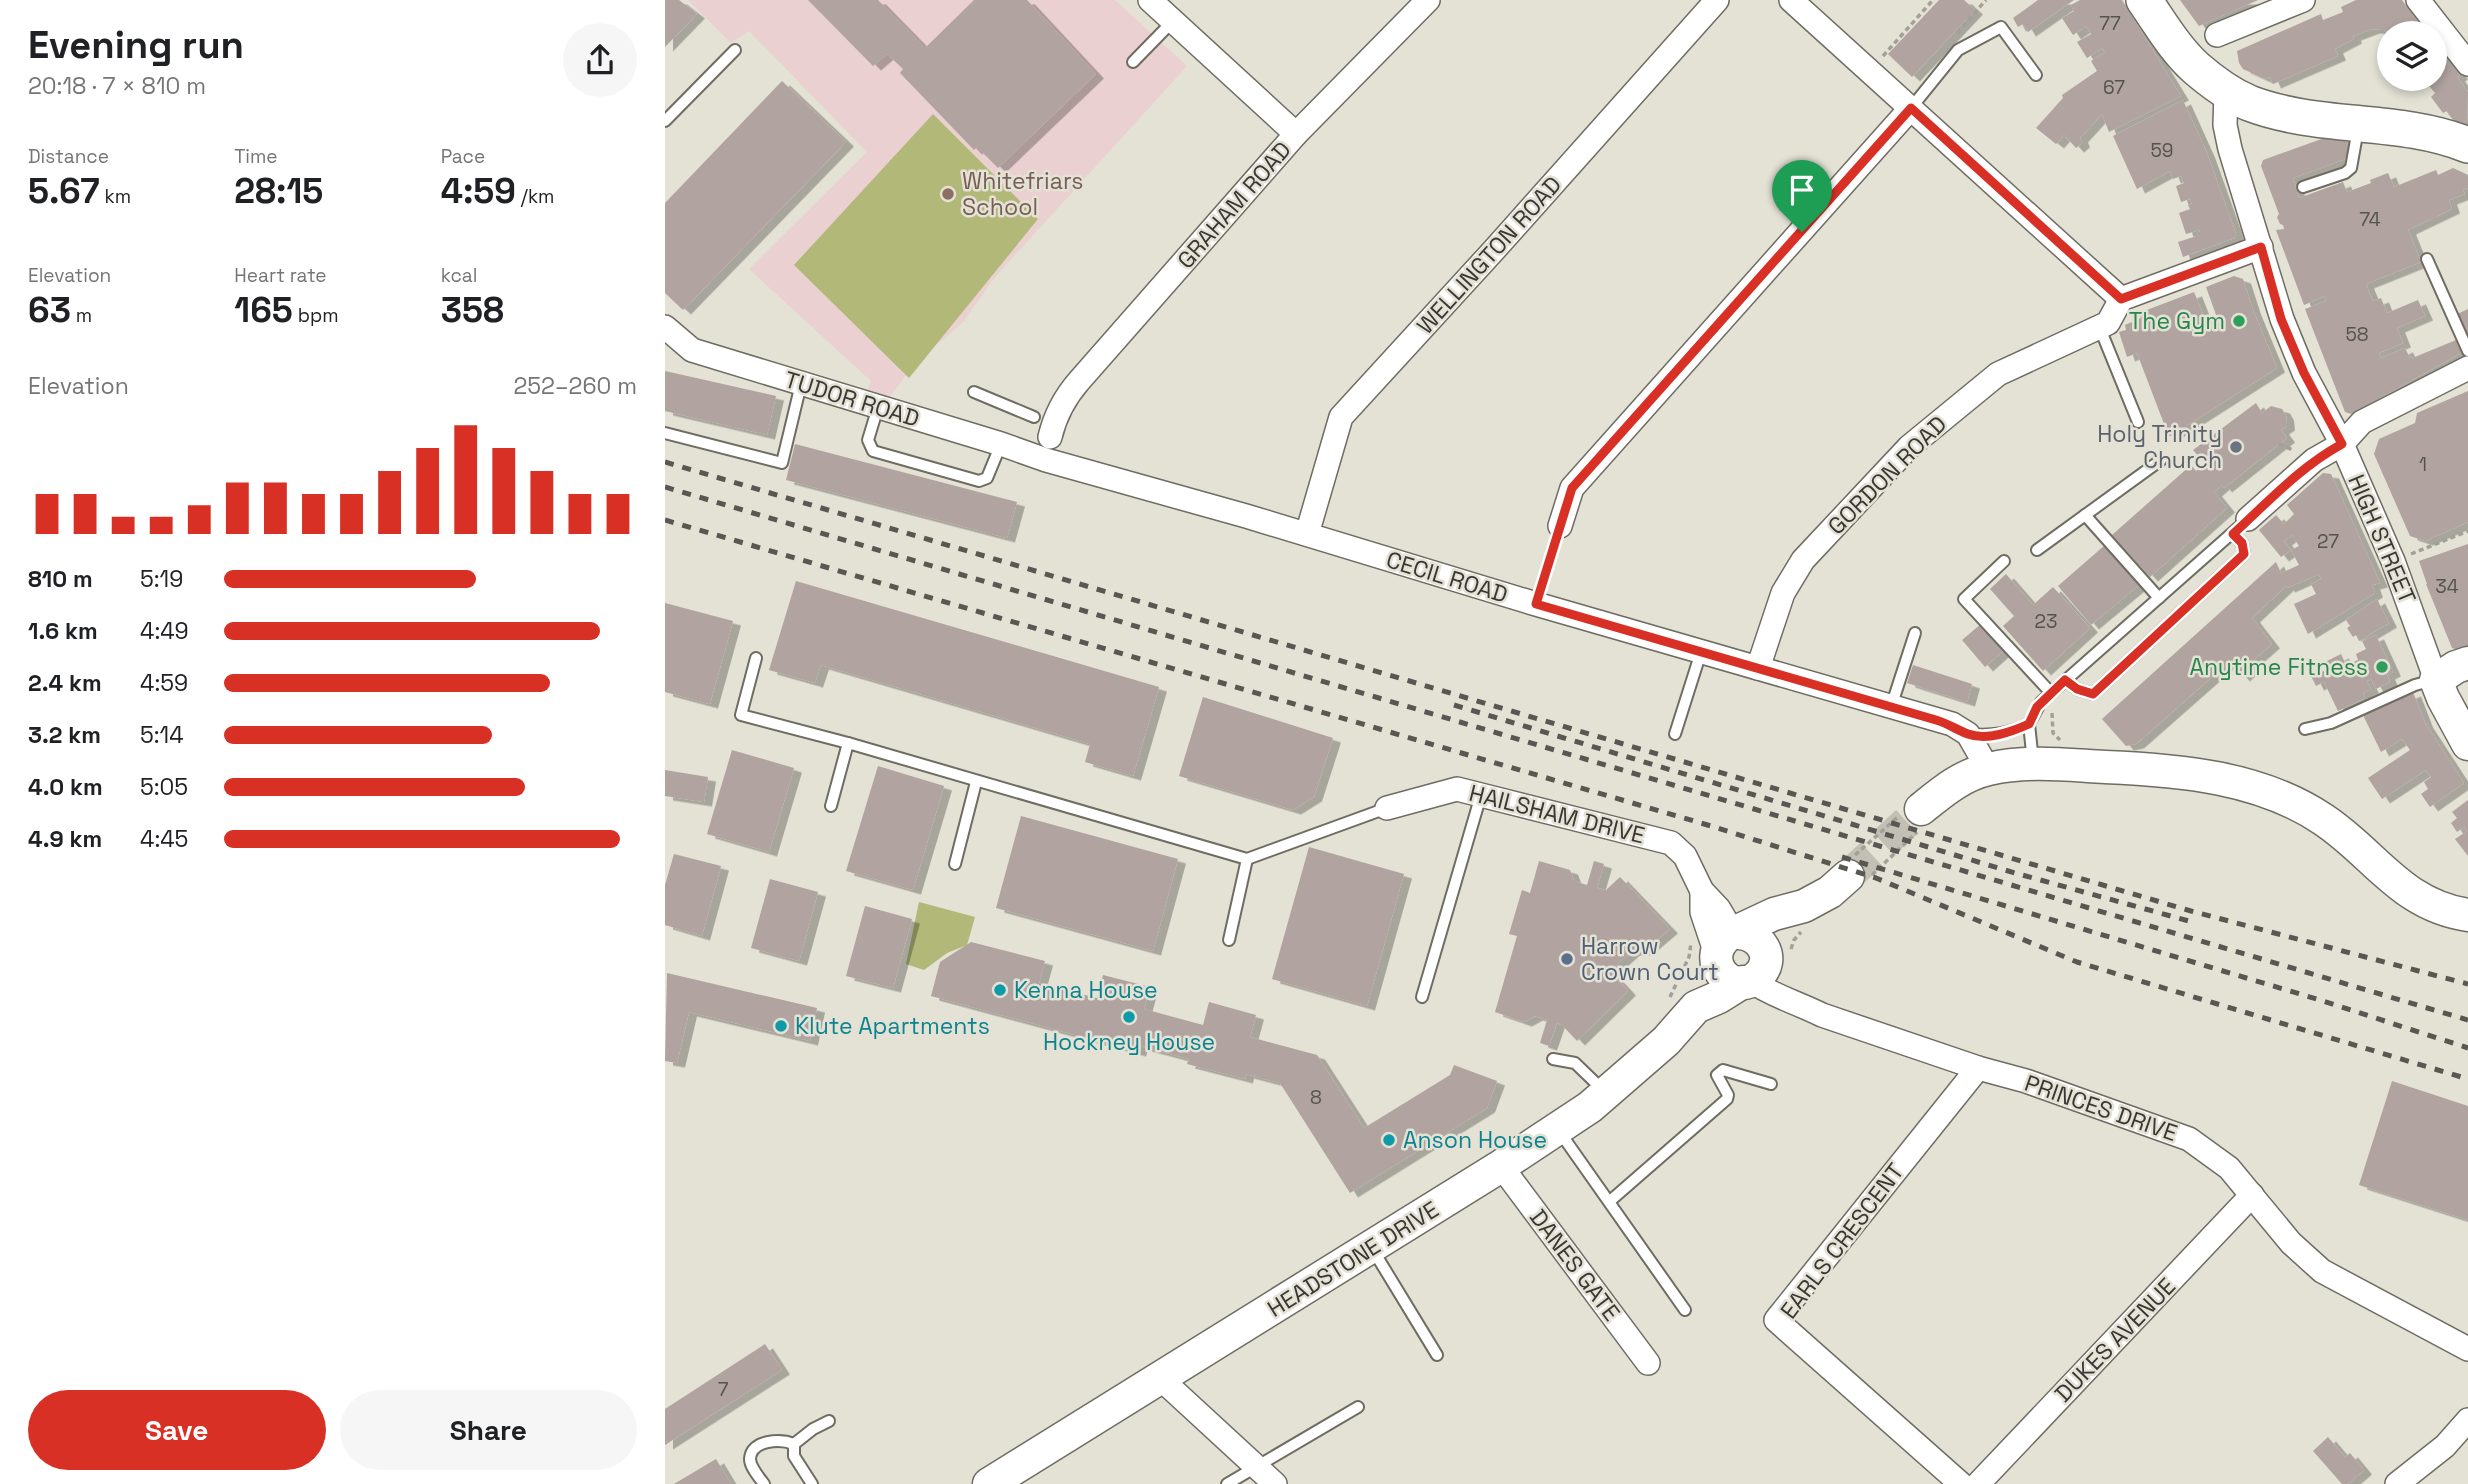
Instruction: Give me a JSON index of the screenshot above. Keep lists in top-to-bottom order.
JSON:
{
  "streets": {
    "street": [
      "GRAHAM ROAD",
      "WELLINGTON ROAD",
      "TUDOR ROAD",
      "GORDON ROAD",
      "HIGH STREET",
      "CECIL ROAD",
      "HAILSHAM DRIVE",
      "PRINCES DRIVE",
      "EARLS CRESCENT",
      "HEADSTONE DRIVE",
      "DANES GATE",
      "DUKES AVENUE"
    ]
  },
  "crossings": [
    ["WELLINGTON ROAD", "CECIL ROAD"],
    ["TUDOR ROAD", "CECIL ROAD"],
    ["GORDON ROAD", "CECIL ROAD"],
    ["HAILSHAM DRIVE", "HEADSTONE DRIVE"],
    ["PRINCES DRIVE", "EARLS CRESCENT"],
    ["PRINCES DRIVE", "HEADSTONE DRIVE"],
    ["PRINCES DRIVE", "DUKES AVENUE"],
    ["HEADSTONE DRIVE", "DANES GATE"]
  ],
  "places": [
    "Whitefriars School",
    "The Gym",
    "Holy Trinity Church",
    "Anytime Fitness",
    "Harrow Crown Court",
    "Kenna House",
    "Hockney House",
    "Klute Apartments",
    "Anson House"
  ],
  "house_numbers": [
    "77",
    "67",
    "59",
    "74",
    "58",
    "1",
    "27",
    "34",
    "23",
    "8",
    "7"
  ],
  "page": {
    "heading": ["Evening run", "20:18 · 7 × 810 m"],
    "stats": [
      ["Distance", "5.67 km"],
      ["Time", "28:15"],
      ["Pace", "4:59 /km"],
      ["Elevation", "63 m"],
      ["Heart rate", "165 bpm"],
      ["kcal", "358"]
    ],
    "chart": ["Elevation", "252–260 m"],
    "list": [
      {
        "name": "810 m",
        "note": "5:19"
      },
      {
        "name": "1.6 km",
        "note": "4:49"
      },
      {
        "name": "2.4 km",
        "note": "4:59"
      },
      {
        "name": "3.2 km",
        "note": "5:14"
      },
      {
        "name": "4.0 km",
        "note": "5:05"
      },
      {
        "name": "4.9 km",
        "note": "4:45"
      }
    ],
    "buttons": ["Save", "Share"]
  }
}
